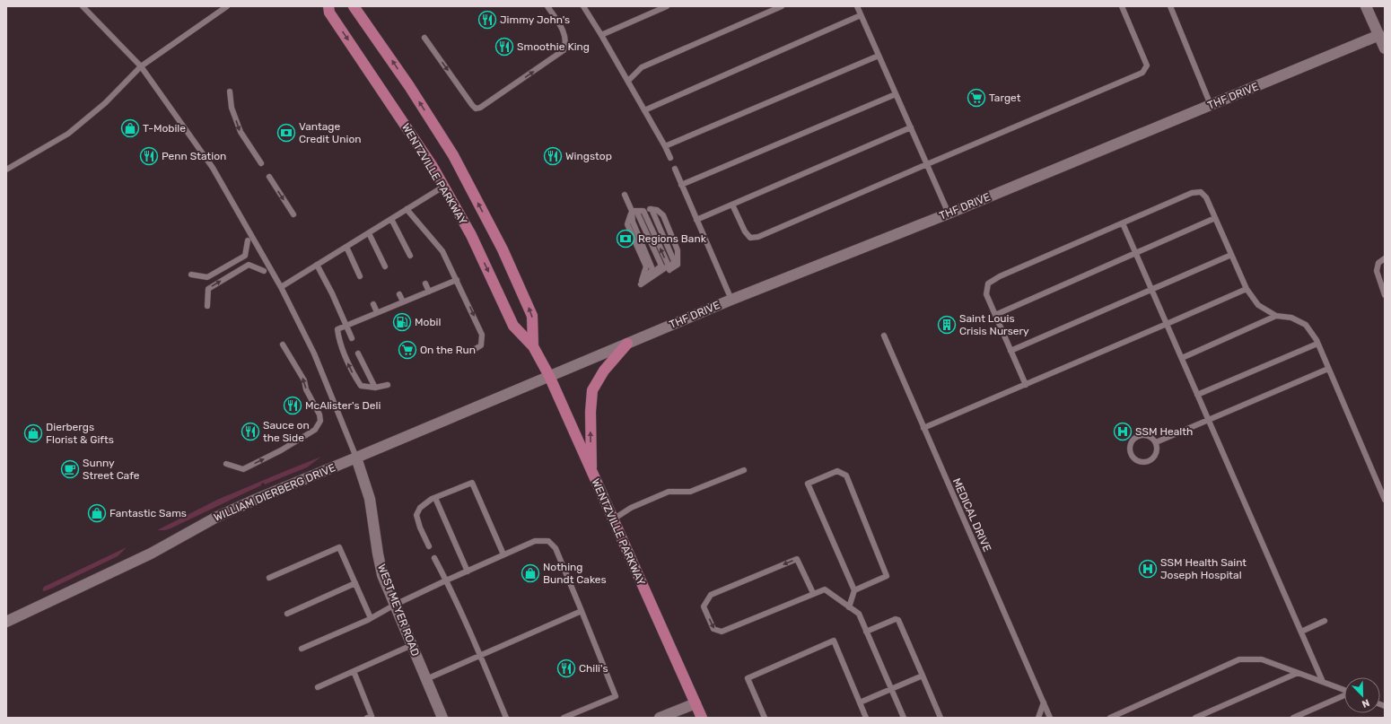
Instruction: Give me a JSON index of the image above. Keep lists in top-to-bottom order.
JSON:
{
  "streets": {
    "main road": ["WENTZVILLE PARKWAY"],
    "street": ["THF DRIVE", "WILLIAM DIERBERG DRIVE", "WEST MEYER ROAD"],
    "lane": ["MEDICAL DRIVE"]
  },
  "crossings": [
    ["THF DRIVE", "WENTZVILLE PARKWAY"],
    ["THF DRIVE", "WILLIAM DIERBERG DRIVE"],
    ["WENTZVILLE PARKWAY", "WILLIAM DIERBERG DRIVE"],
    ["WILLIAM DIERBERG DRIVE", "WEST MEYER ROAD"]
  ],
  "places": {
    "restaurant": [
      "Jimmy John's",
      "Smoothie King",
      "Penn Station",
      "Wingstop",
      "McAlister's Deli",
      "Sauce on the Side",
      "Chili's"
    ],
    "supermarket": ["Target", "On the Run"],
    "shop": [
      "T-Mobile",
      "Dierbergs Florist & Gifts",
      "Fantastic Sams",
      "Nothing Bundt Cakes"
    ],
    "bank": ["Vantage Credit Union", "Regions Bank"],
    "fuel station": ["Mobil"],
    "building": ["Saint Louis Crisis Nursery"],
    "hospital": ["SSM Health", "SSM Health Saint Joseph Hospital"],
    "cafe": ["Sunny Street Cafe"]
  },
  "north": "bottom right"
}
